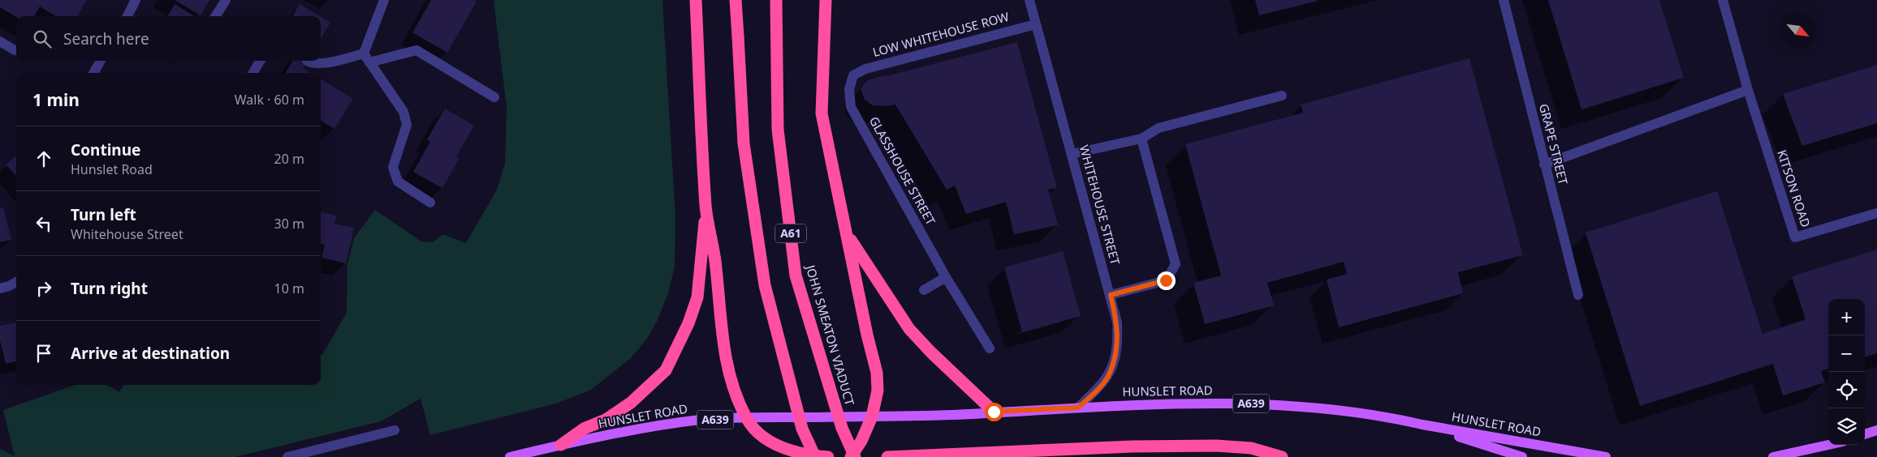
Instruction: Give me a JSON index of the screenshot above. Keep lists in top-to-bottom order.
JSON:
{
  "streets": {
    "highway": ["A61", "JOHN SMEATON VIADUCT"],
    "main road": ["HUNSLET ROAD", "A639"],
    "street": [
      "LOW WHITEHOUSE ROW",
      "GRAPE STREET",
      "GLASSHOUSE STREET",
      "KITSON ROAD",
      "WHITEHOUSE STREET"
    ]
  },
  "crossings": [
    ["LOW WHITEHOUSE ROW", "GLASSHOUSE STREET"],
    ["LOW WHITEHOUSE ROW", "WHITEHOUSE STREET"],
    ["WHITEHOUSE STREET", "HUNSLET ROAD"]
  ],
  "north": "bottom right",
  "page": {
    "search": "Search here",
    "heading": ["1 min", "Walk · 60 m"],
    "list": [
      ["Continue", "Hunslet Road", "20 m"],
      ["Turn left", "Whitehouse Street", "30 m"],
      ["Turn right", "10 m"],
      "Arrive at destination"
    ],
    "map_buttons": ["+", "−"]
  }
}
